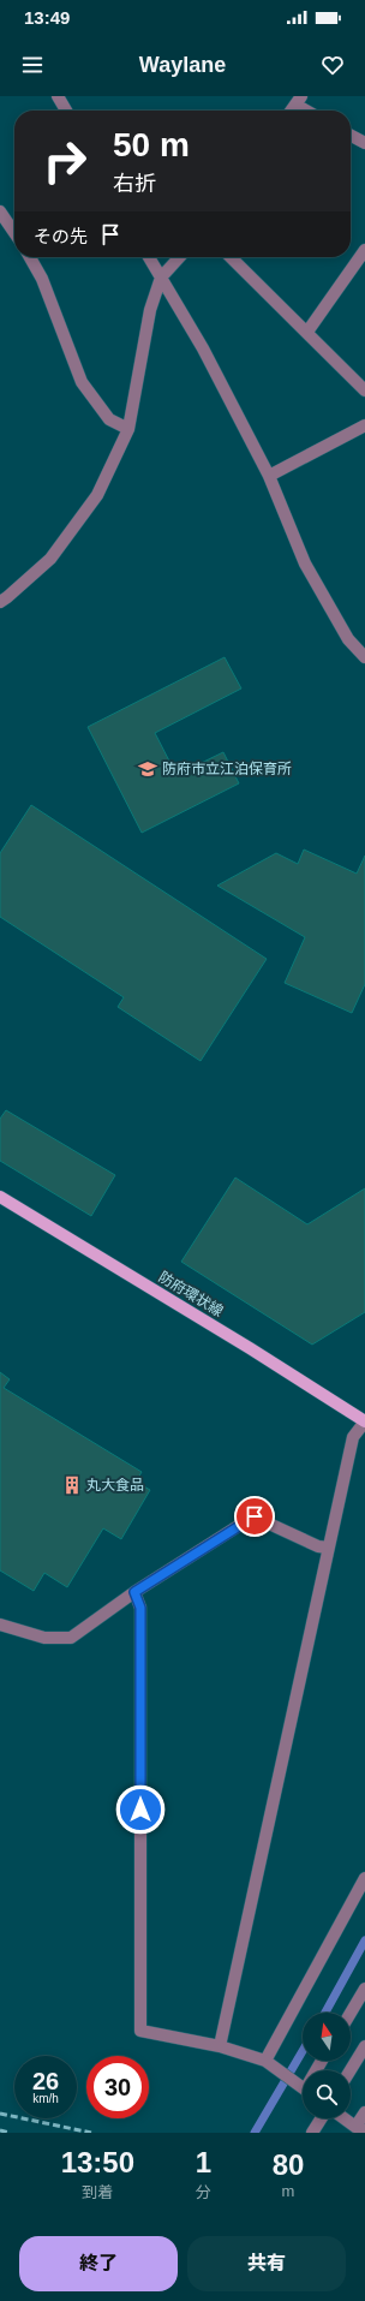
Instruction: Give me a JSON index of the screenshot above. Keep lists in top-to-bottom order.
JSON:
{
  "streets": {
    "main road": ["防府環状線"]
  },
  "places": {
    "school or university": ["防府市立江泊保育所"],
    "building": ["丸大食品"]
  },
  "north": "top",
  "page": {
    "status": "13:49",
    "header": "Waylane",
    "turn": ["50 m", "右折"],
    "then": "その先",
    "speed": "26 km/h",
    "limit": "30",
    "eta": [
      "13:50",
      "到着",
      "1",
      "分",
      "80",
      "m"
    ],
    "buttons": ["終了", "共有"]
  }
}
